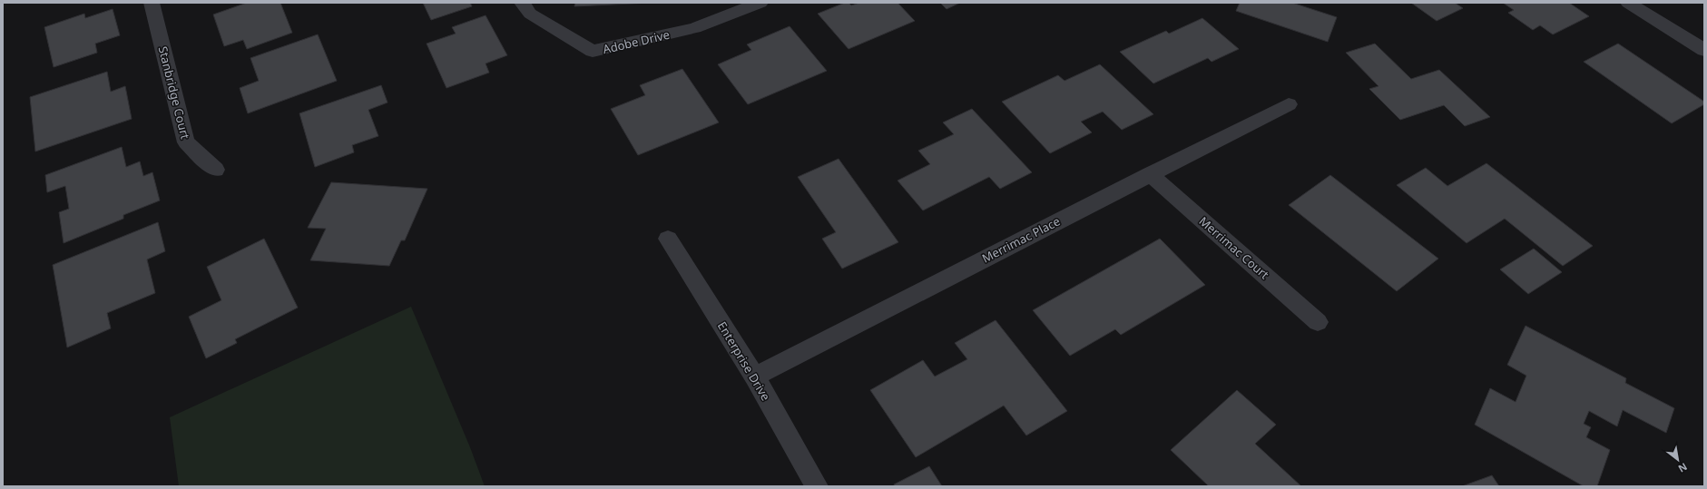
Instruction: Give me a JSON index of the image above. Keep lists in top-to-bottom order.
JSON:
{
  "streets": {
    "street": [
      "Adobe Drive",
      "Stanbridge Court",
      "Merrimac Place",
      "Merrimac Court",
      "Enterprise Drive"
    ]
  },
  "crossings": [
    ["Merrimac Place", "Merrimac Court"],
    ["Merrimac Place", "Enterprise Drive"]
  ],
  "north": "bottom right"
}
